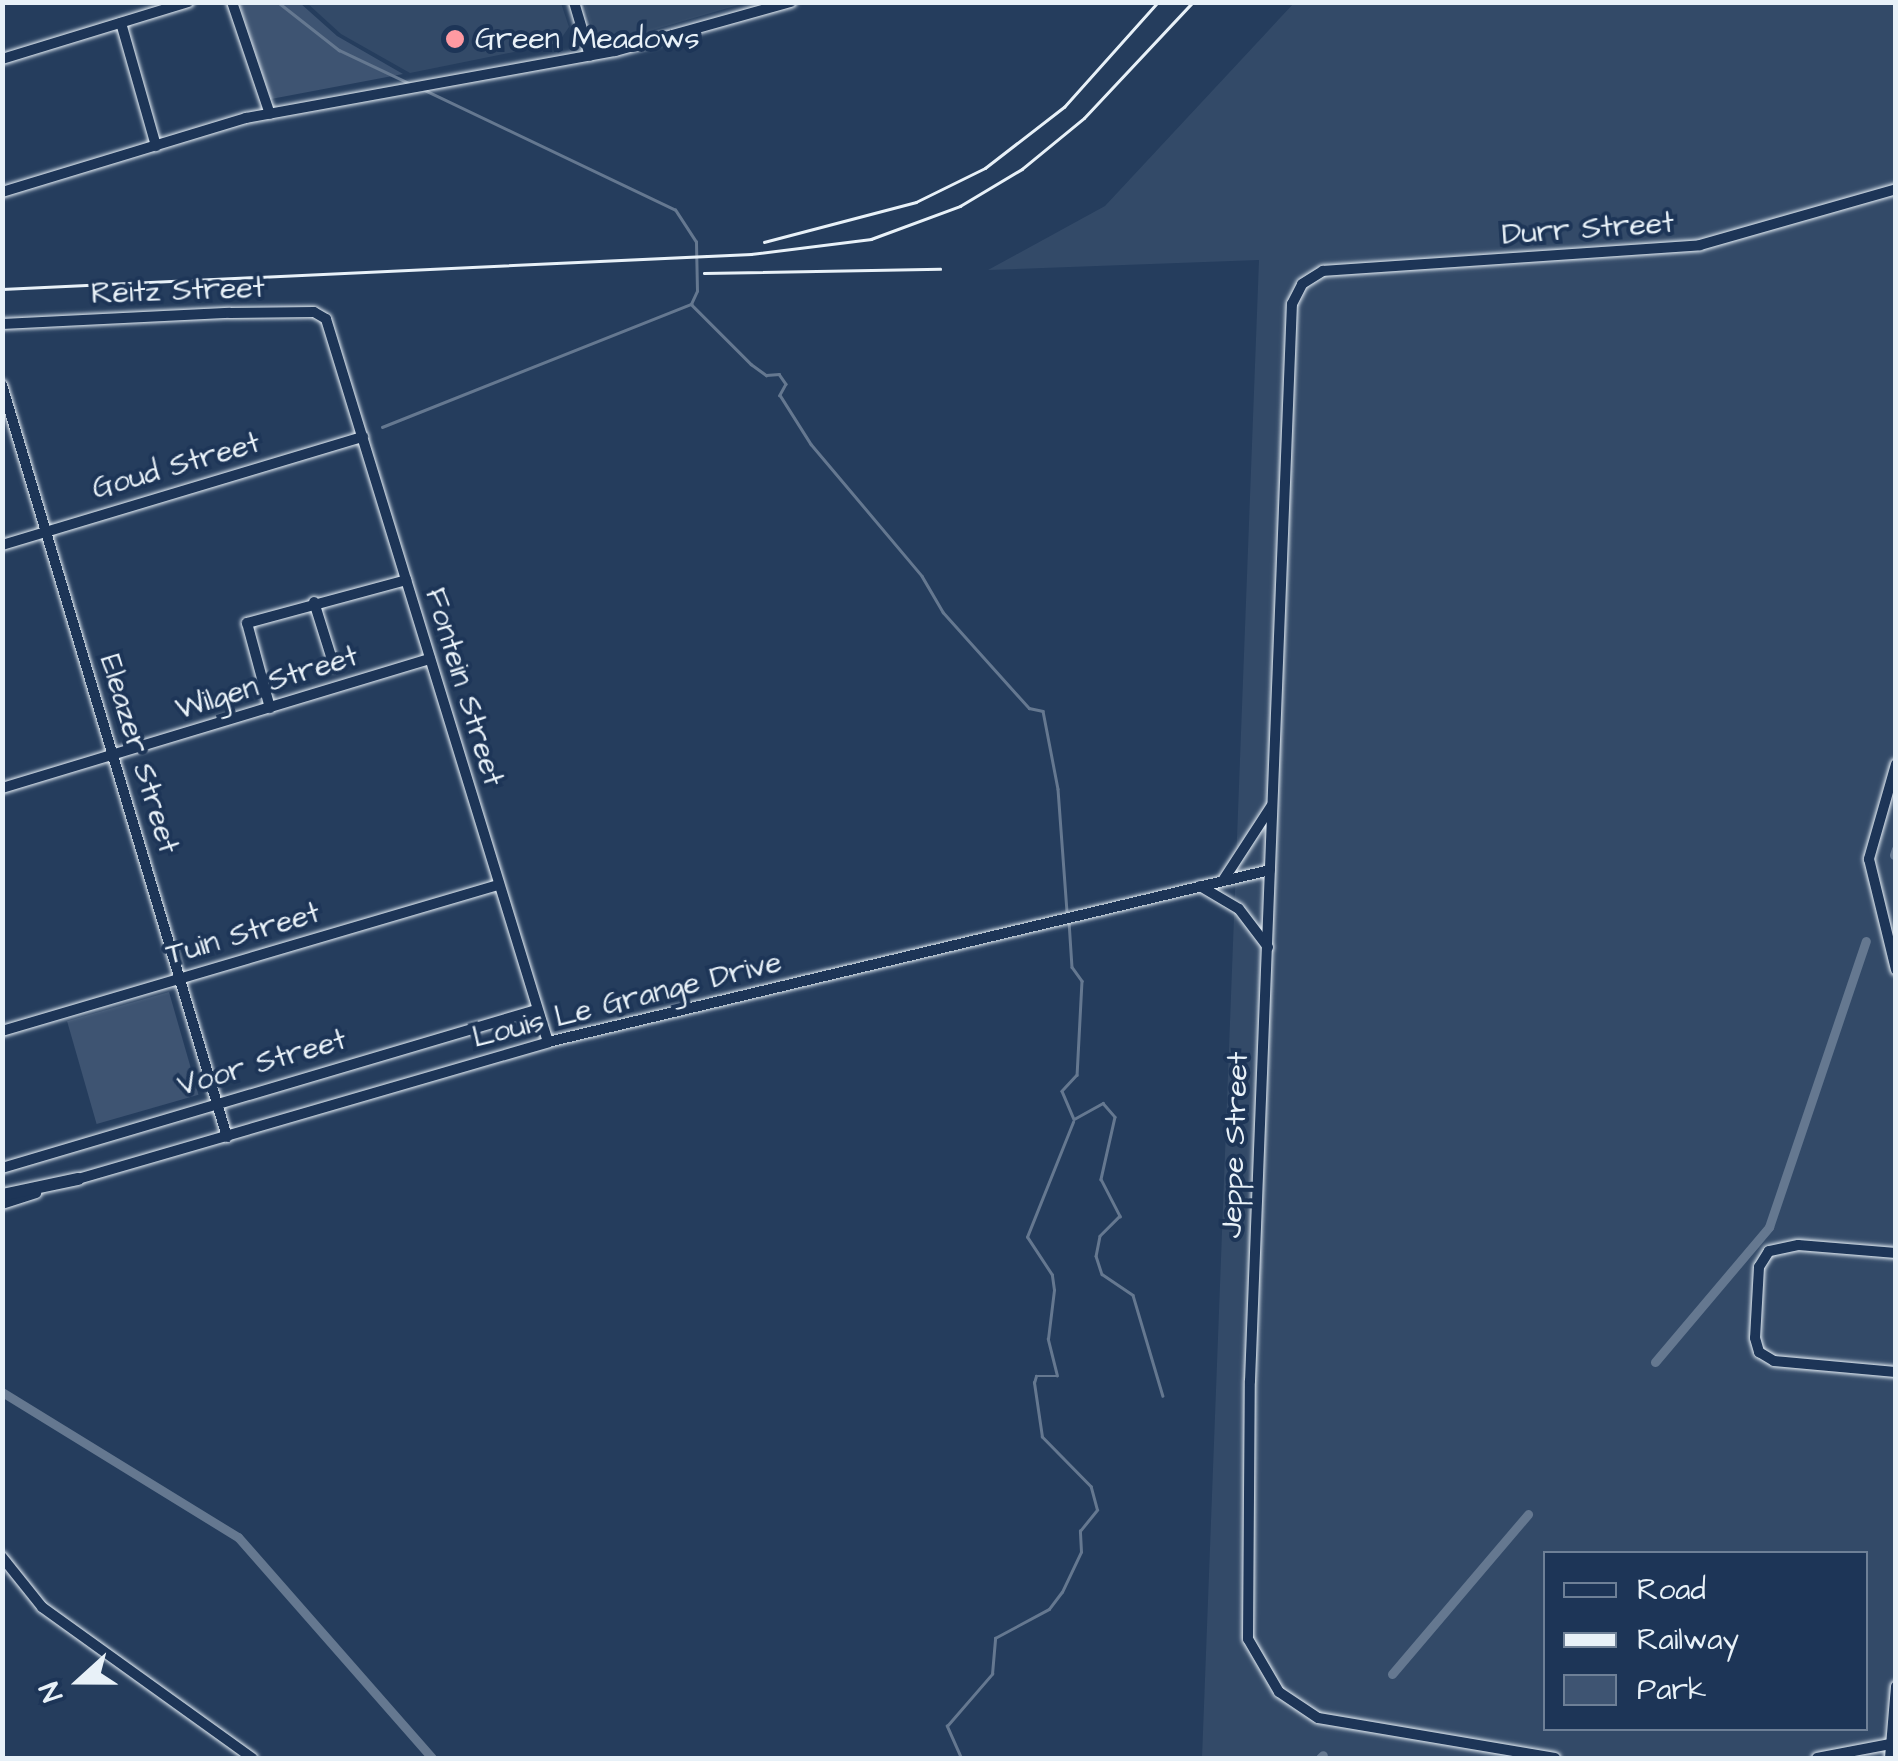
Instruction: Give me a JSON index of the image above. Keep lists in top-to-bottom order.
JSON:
{
  "streets": {
    "street": [
      "Durr Street",
      "Reitz Street",
      "Goud Street",
      "Wilgen Street",
      "Fontein Street",
      "Eleazer Street",
      "Tuin Street",
      "Louis Le Grange Drive",
      "Voor Street",
      "Jeppe Street"
    ]
  },
  "crossings": [
    ["Durr Street", "Jeppe Street"],
    ["Reitz Street", "Fontein Street"],
    ["Goud Street", "Fontein Street"],
    ["Goud Street", "Eleazer Street"],
    ["Wilgen Street", "Fontein Street"],
    ["Wilgen Street", "Eleazer Street"],
    ["Fontein Street", "Tuin Street"],
    ["Fontein Street", "Louis Le Grange Drive"],
    ["Fontein Street", "Voor Street"],
    ["Eleazer Street", "Tuin Street"],
    ["Eleazer Street", "Louis Le Grange Drive"],
    ["Eleazer Street", "Voor Street"],
    ["Louis Le Grange Drive", "Jeppe Street"]
  ],
  "places": ["Green Meadows"],
  "legend": ["Road", "Railway", "Park"],
  "north": "left"
}
